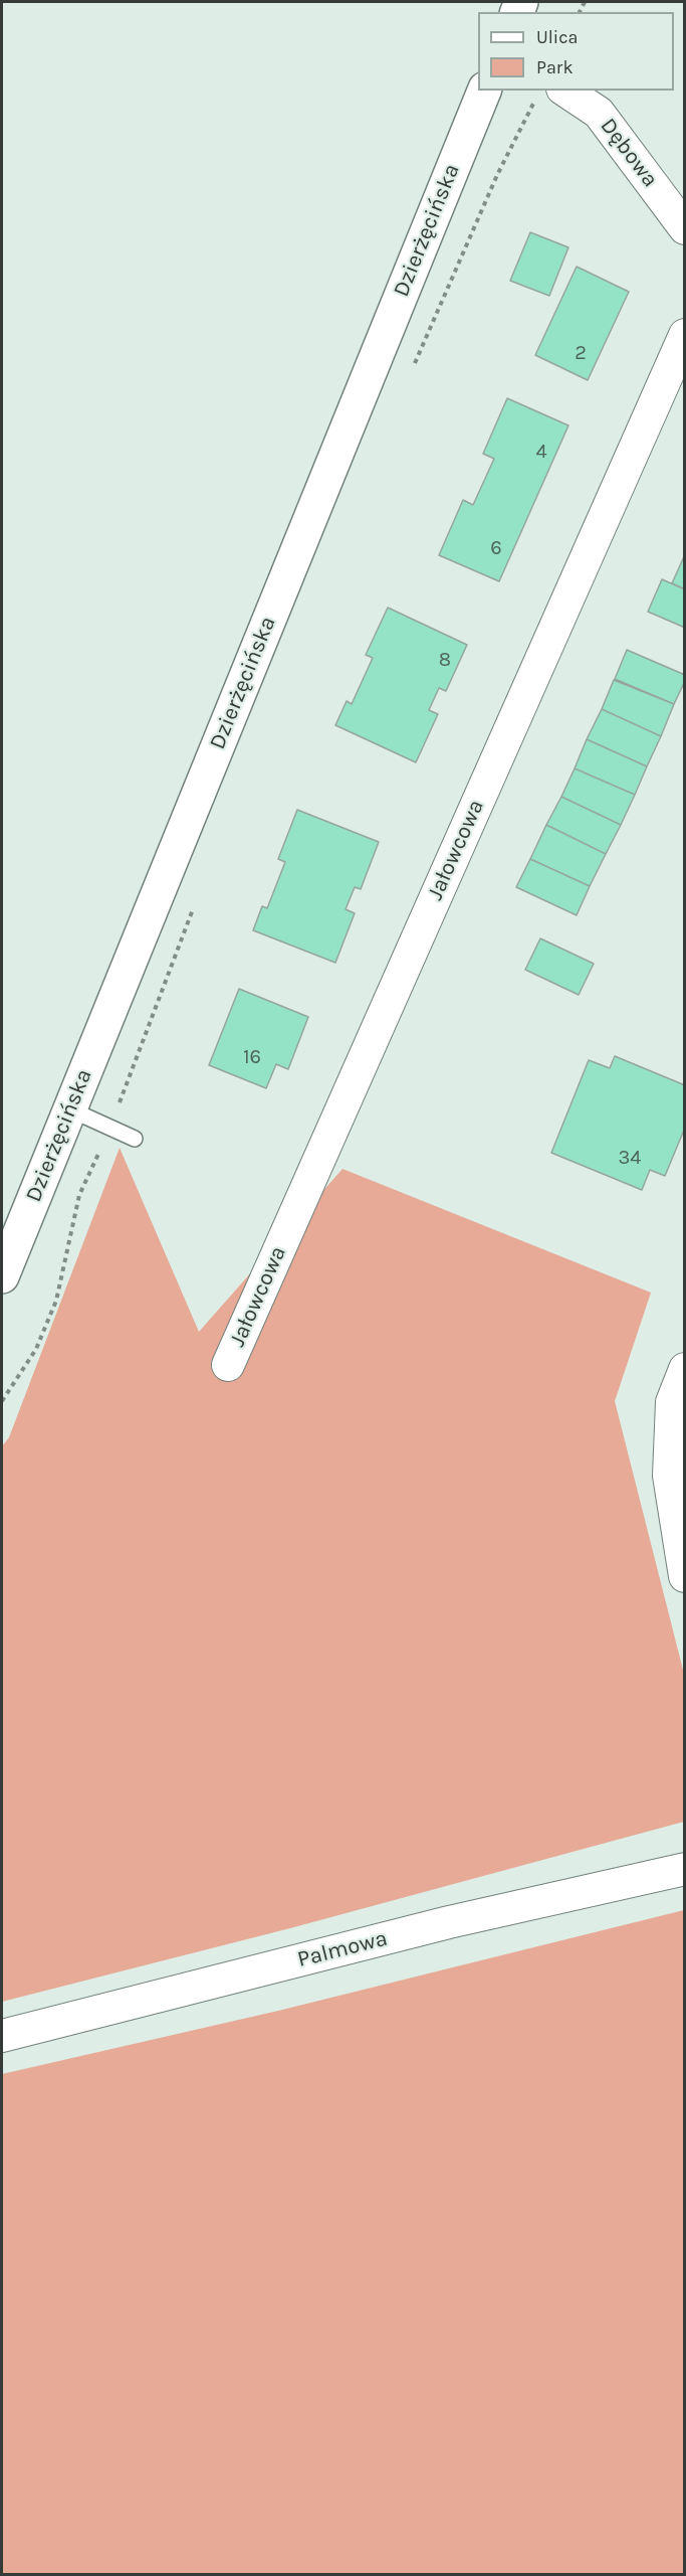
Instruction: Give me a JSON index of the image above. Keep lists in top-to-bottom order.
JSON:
{
  "streets": {
    "street": [
      "Dębowa",
      "Dzierżęcińska",
      "Jałowcowa",
      "Palmowa"
    ]
  },
  "house_numbers": [
    "2",
    "4",
    "6",
    "8",
    "16",
    "34"
  ],
  "legend": ["Ulica", "Park"]
}
